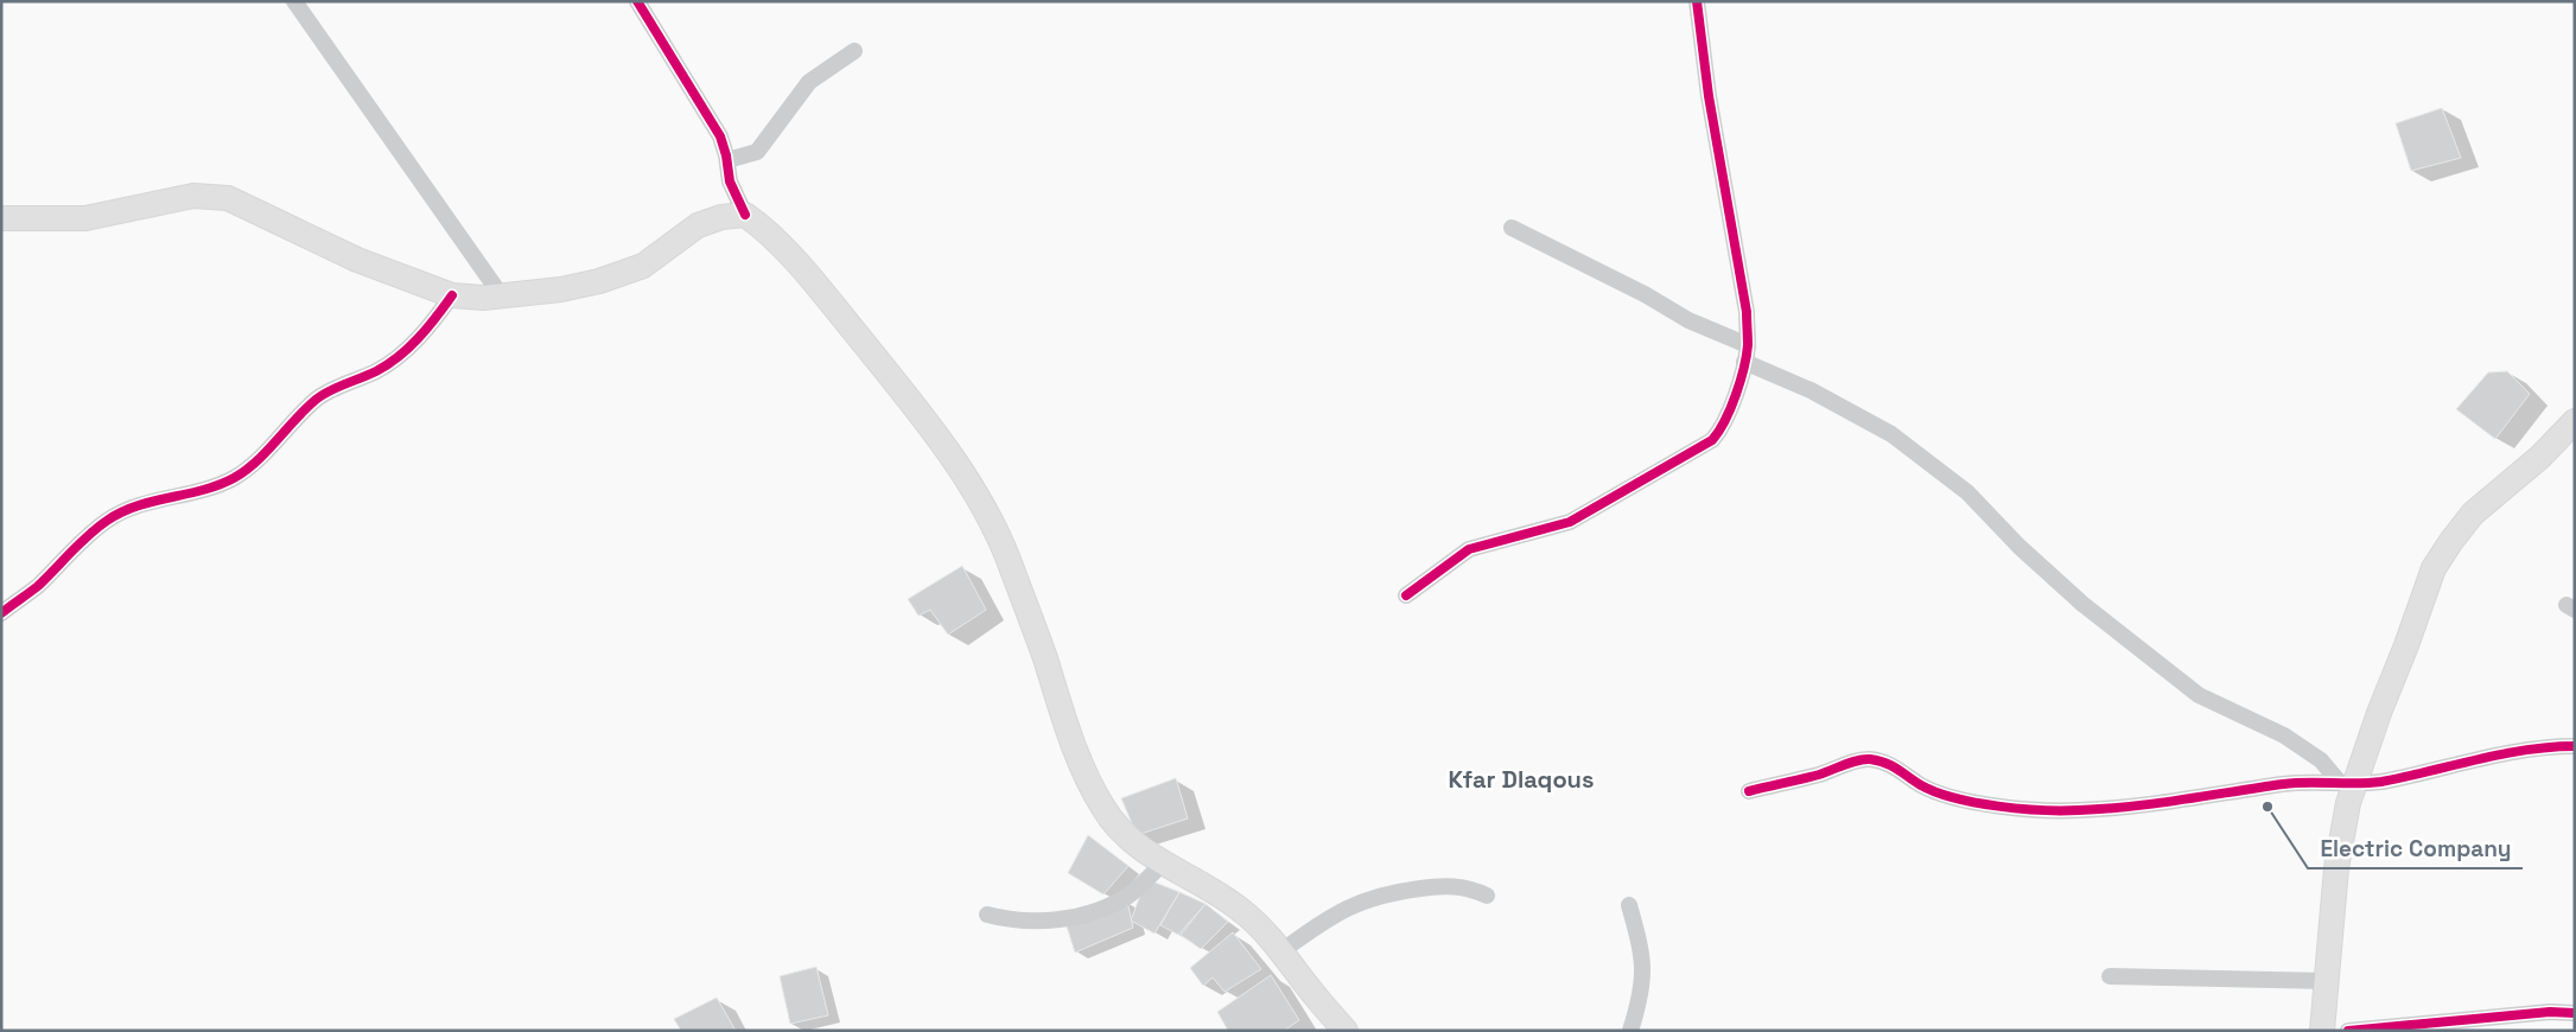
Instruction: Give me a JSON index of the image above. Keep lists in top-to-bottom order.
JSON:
{
  "districts": ["Kfar Dlaqous"],
  "places": ["Electric Company"]
}
